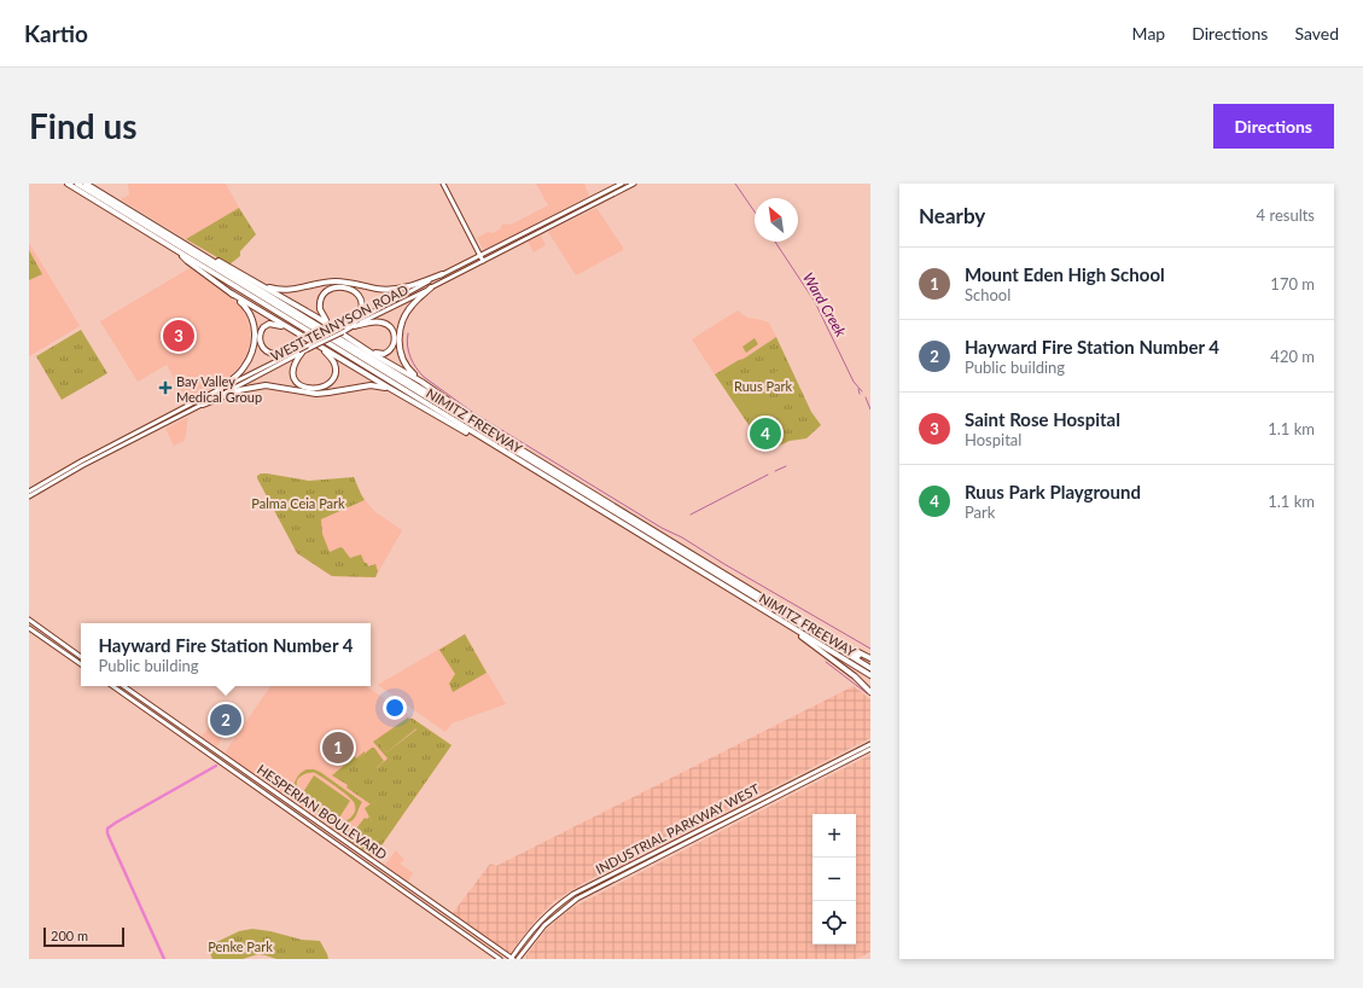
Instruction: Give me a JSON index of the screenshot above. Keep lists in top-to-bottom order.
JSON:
{
  "streets": {
    "highway": ["NIMITZ FREEWAY"],
    "main road": ["WEST TENNYSON ROAD", "HESPERIAN BOULEVARD", "INDUSTRIAL PARKWAY WEST"]
  },
  "crossings": [
    ["HESPERIAN BOULEVARD", "INDUSTRIAL PARKWAY WEST"]
  ],
  "water": ["Ward Creek"],
  "parks": ["Ruus Park", "Palma Ceia Park", "Penke Park"],
  "places": {
    "health": ["Bay Valley Medical Group"]
  },
  "scale_bar": "200 m",
  "north": "top left",
  "page": {
    "header": "Kartio",
    "nav": ["Map", "Directions", "Saved"],
    "buttons": "Directions",
    "title": "Find us",
    "heading": ["Nearby", "4 results"],
    "list": [
      {
        "mark": "1",
        "name": "Mount Eden High School",
        "note": "School",
        "value": "170 m"
      },
      {
        "mark": "2",
        "name": "Hayward Fire Station Number 4",
        "note": "Public building",
        "value": "420 m"
      },
      {
        "mark": "3",
        "name": "Saint Rose Hospital",
        "note": "Hospital",
        "value": "1.1 km"
      },
      {
        "mark": "4",
        "name": "Ruus Park Playground",
        "note": "Park",
        "value": "1.1 km"
      }
    ],
    "pins": [
      "3",
      "4",
      "2",
      "1"
    ],
    "popup": ["Hayward Fire Station Number 4", "Public building"],
    "map_buttons": ["+", "−"],
    "scale": "200 m"
  }
}
